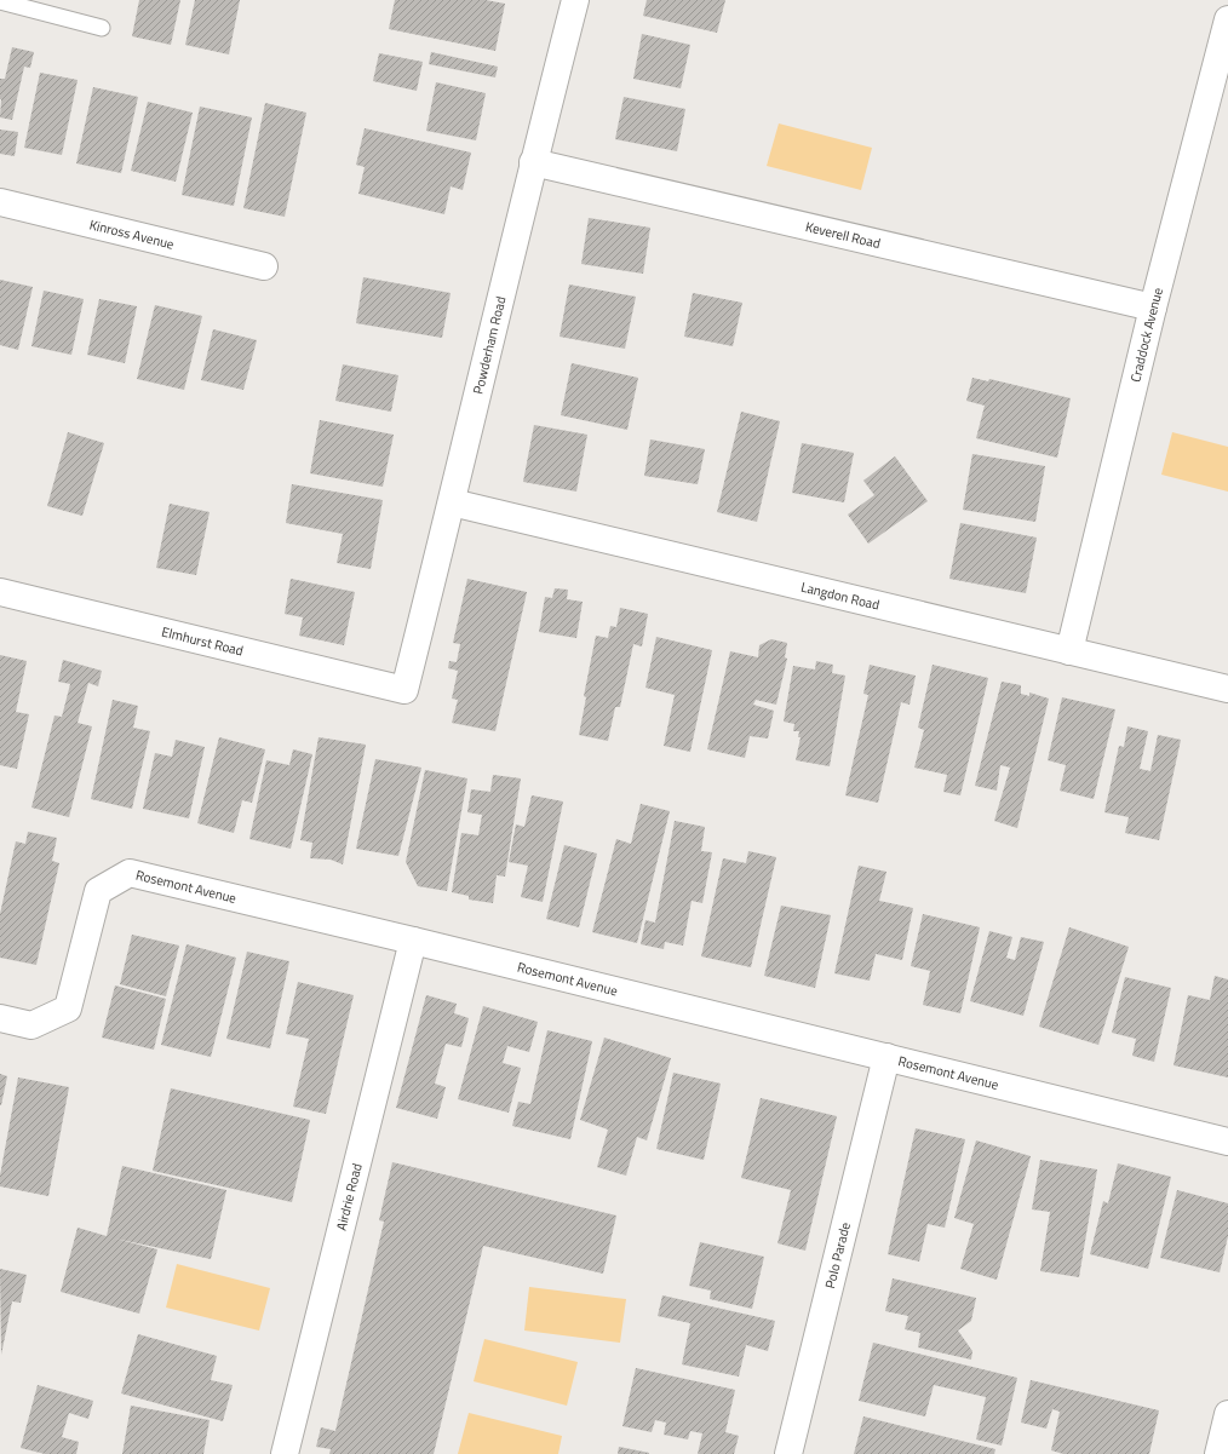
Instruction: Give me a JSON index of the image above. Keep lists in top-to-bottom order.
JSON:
{
  "streets": {
    "street": [
      "Kinross Avenue",
      "Keverell Road",
      "Craddock Avenue",
      "Powderham Road",
      "Langdon Road",
      "Elmhurst Road",
      "Rosemont Avenue",
      "Airdrie Road",
      "Polo Parade"
    ]
  },
  "crossings": [
    ["Keverell Road", "Craddock Avenue"],
    ["Keverell Road", "Powderham Road"],
    ["Craddock Avenue", "Langdon Road"],
    ["Powderham Road", "Langdon Road"],
    ["Powderham Road", "Elmhurst Road"],
    ["Rosemont Avenue", "Airdrie Road"],
    ["Rosemont Avenue", "Polo Parade"]
  ]
}
